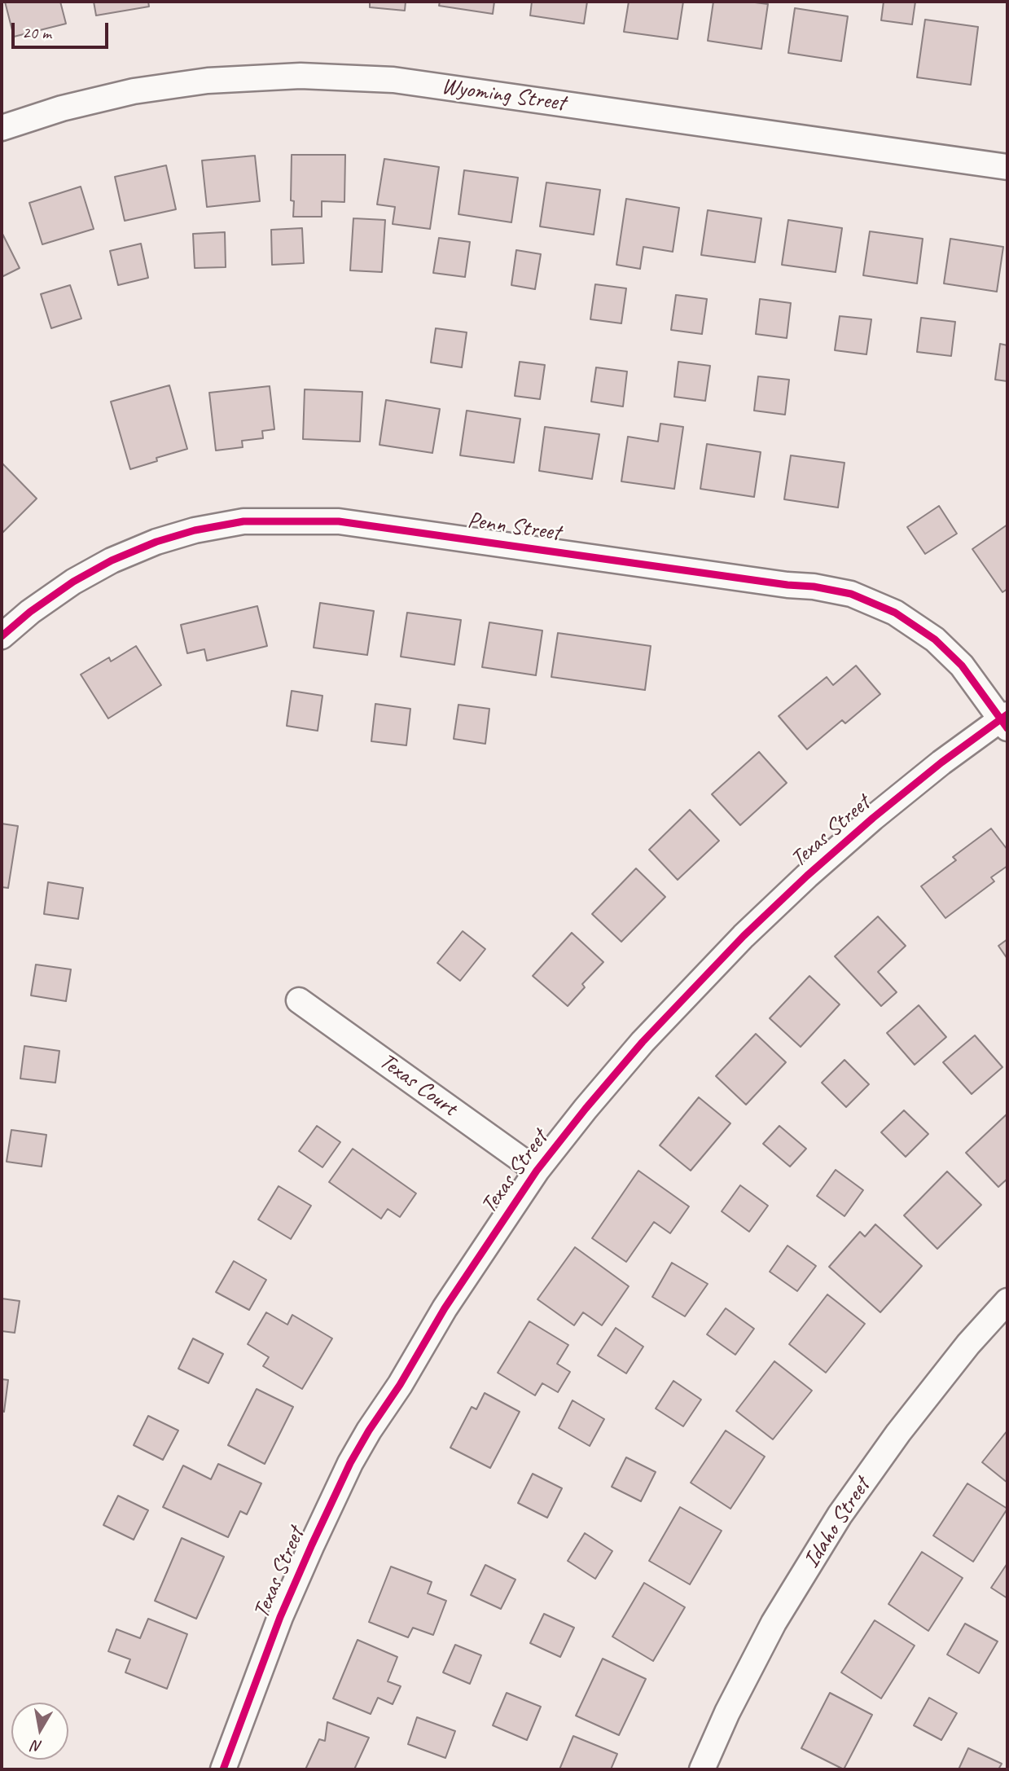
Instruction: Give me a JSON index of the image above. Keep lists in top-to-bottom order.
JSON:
{
  "streets": {
    "street": [
      "Wyoming Street",
      "Penn Street",
      "Texas Street",
      "Texas Court",
      "Idaho Street"
    ]
  },
  "crossings": [
    ["Penn Street", "Texas Street"],
    ["Texas Street", "Texas Court"]
  ],
  "scale_bar": "20 m",
  "north": "bottom"
}
